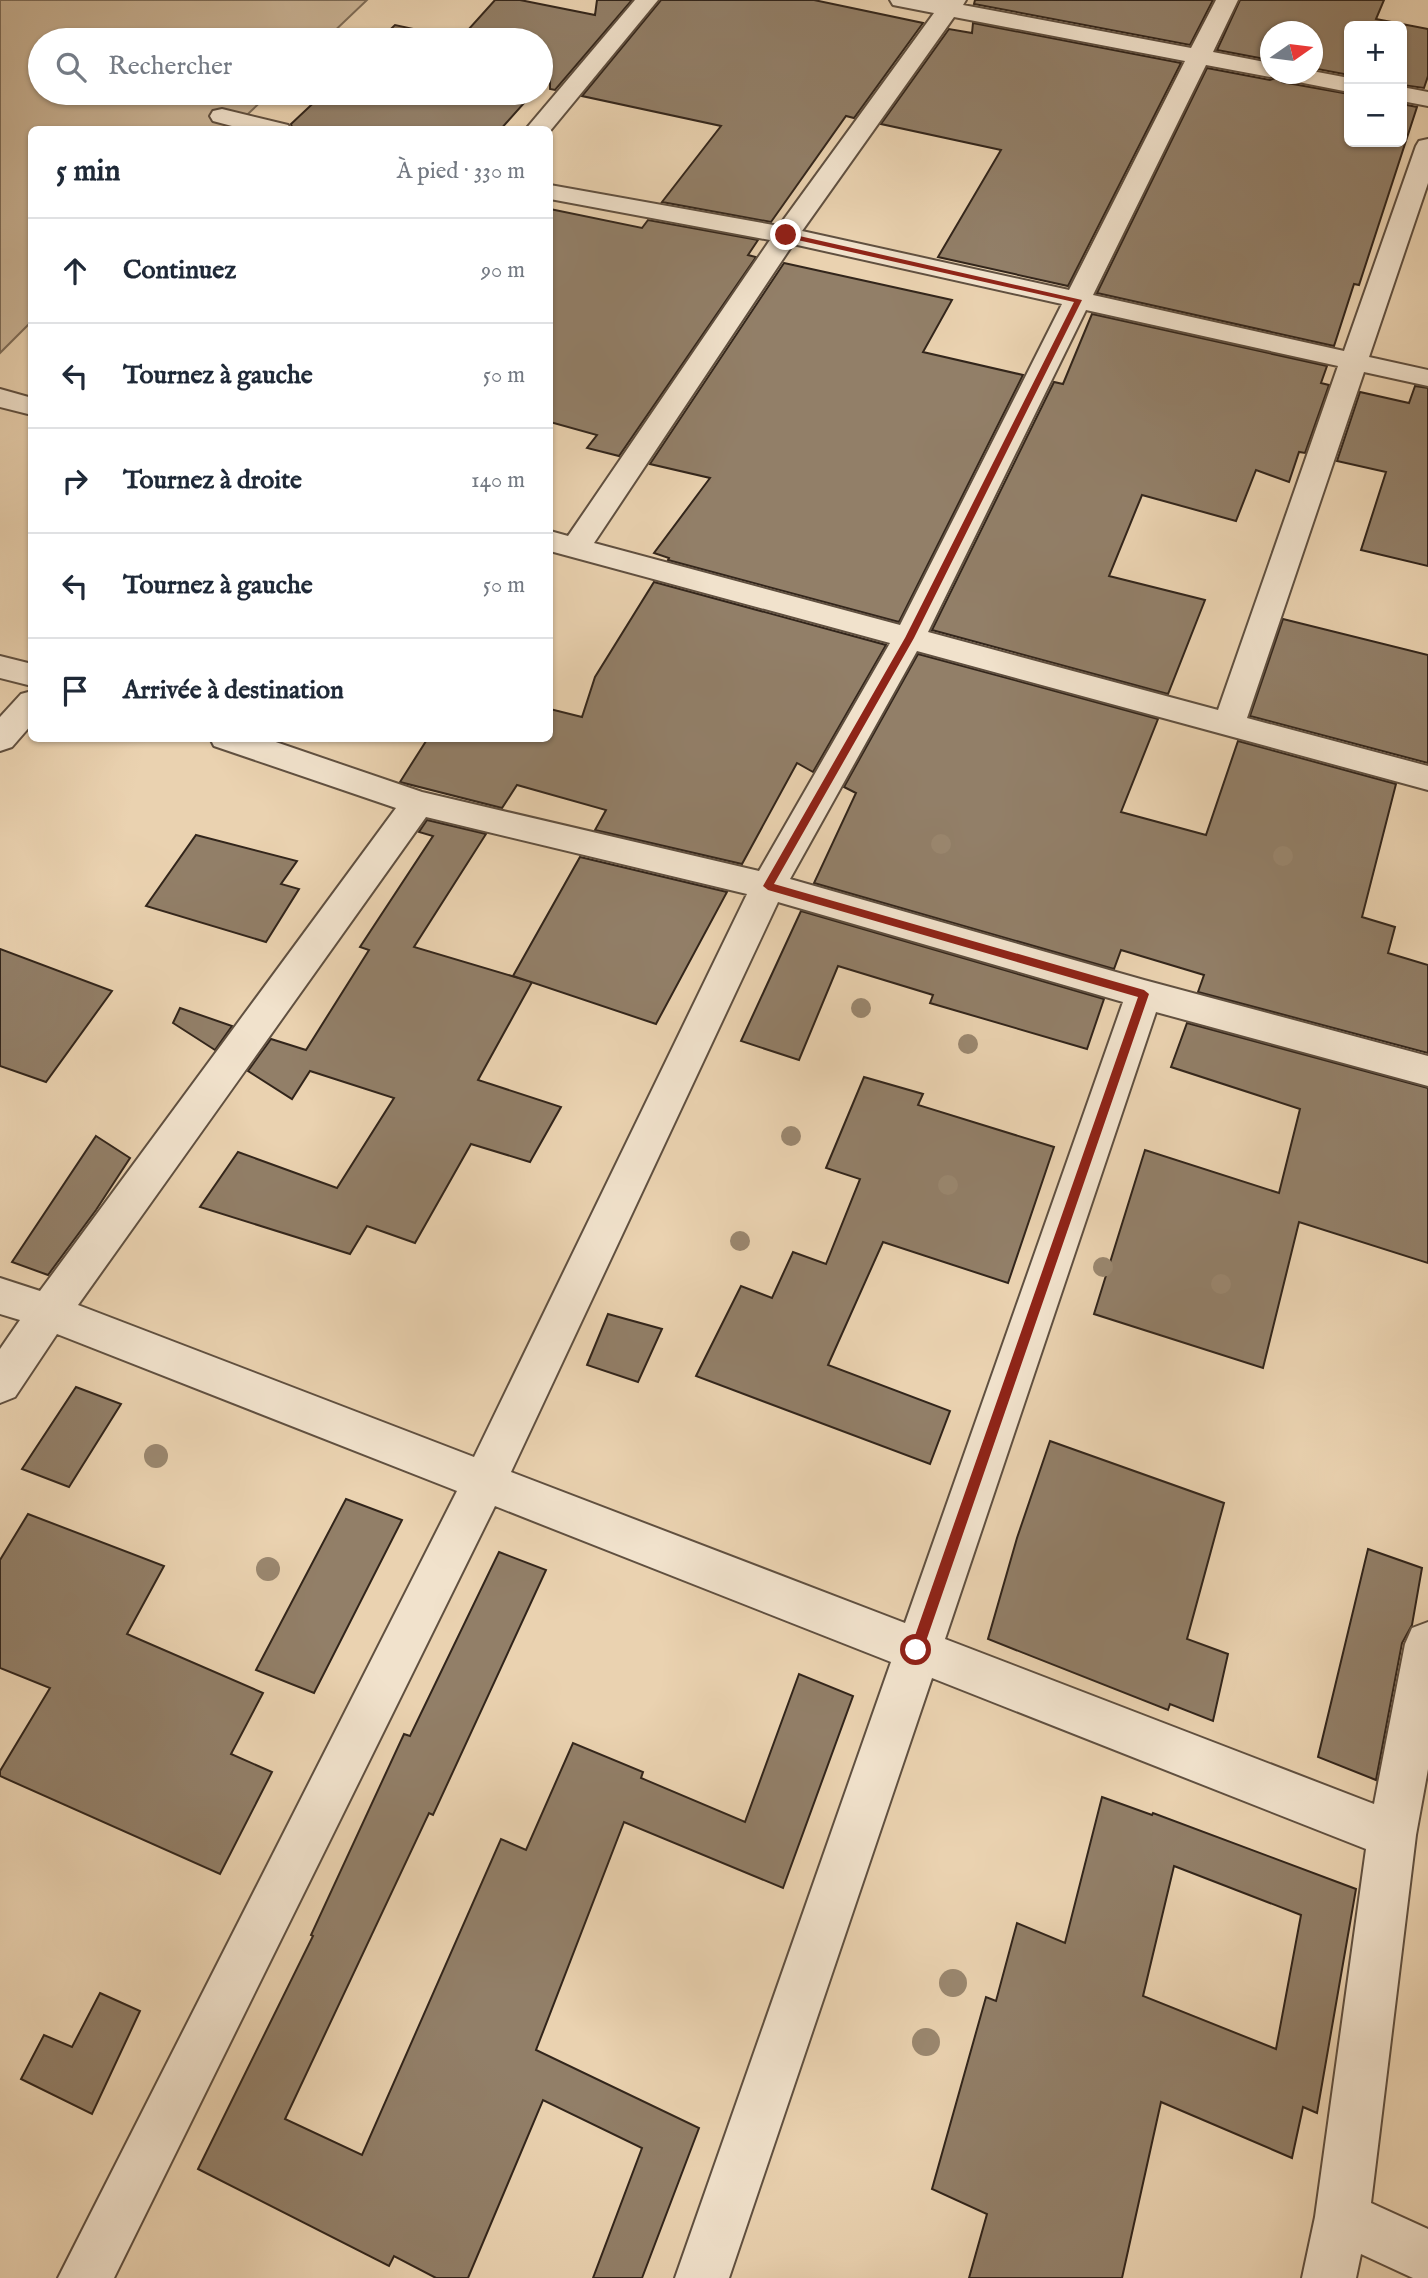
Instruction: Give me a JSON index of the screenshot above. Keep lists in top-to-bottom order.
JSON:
{
  "north": "right",
  "page": {
    "map_buttons": ["+", "−"],
    "search": "Rechercher",
    "heading": ["5 min", "À pied · 330 m"],
    "list": [
      ["Continuez", "90 m"],
      ["Tournez à gauche", "50 m"],
      ["Tournez à droite", "140 m"],
      ["Tournez à gauche", "50 m"],
      "Arrivée à destination"
    ]
  }
}
